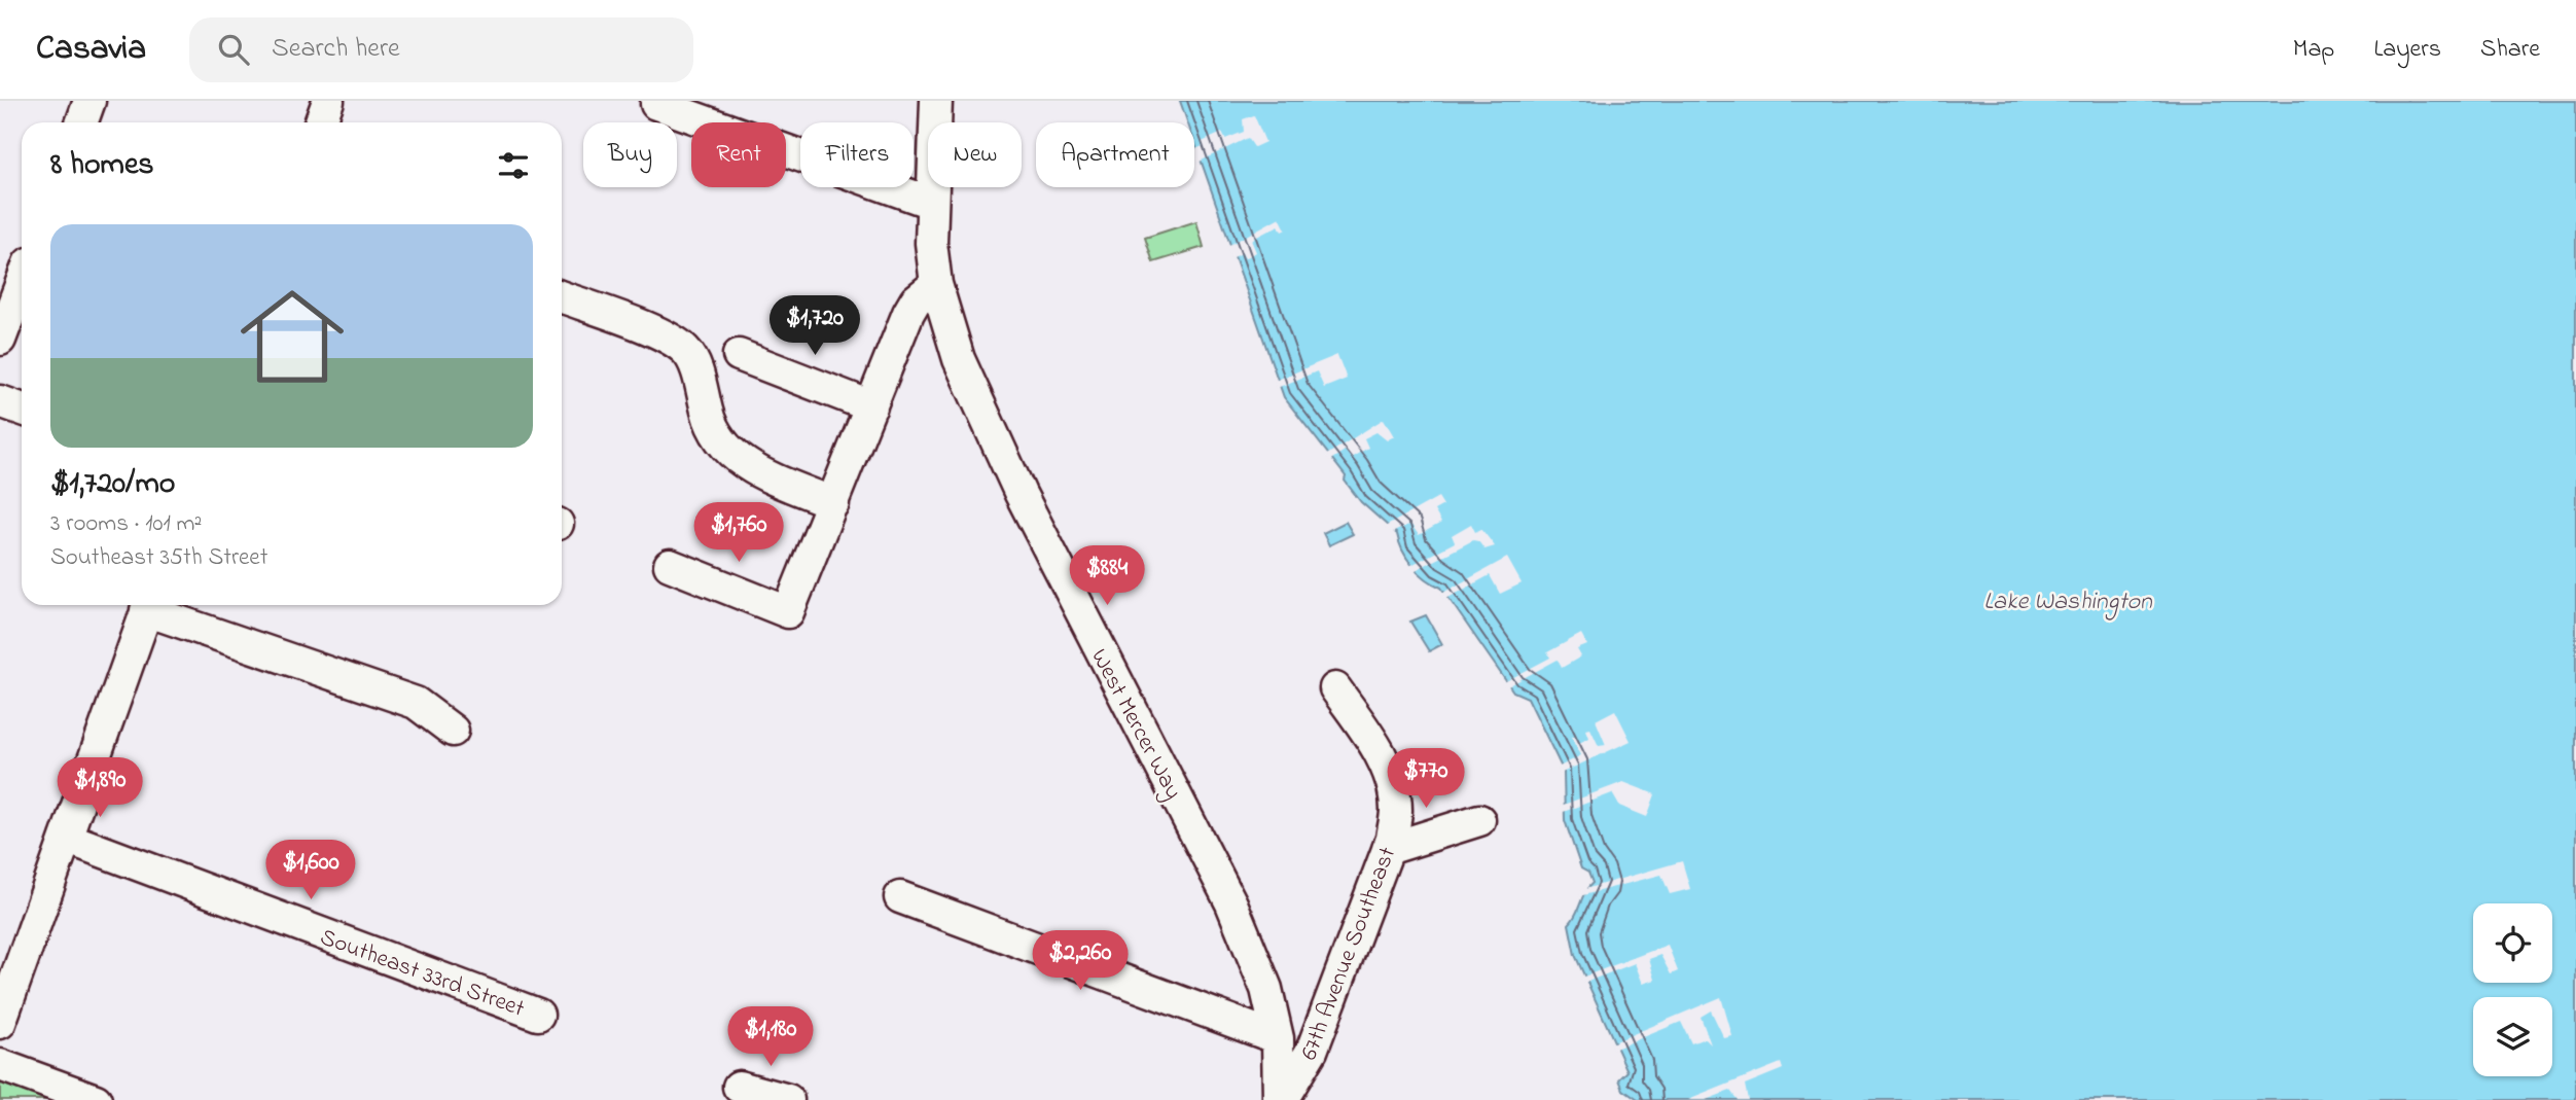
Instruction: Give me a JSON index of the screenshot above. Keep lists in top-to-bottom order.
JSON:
{
  "streets": {
    "street": ["West Mercer Way", "67th Avenue Southeast", "Southeast 33rd Street"]
  },
  "crossings": [
    ["West Mercer Way", "67th Avenue Southeast"]
  ],
  "water": ["Lake Washington"],
  "page": {
    "header": "Casavia",
    "search": "Search here",
    "nav": ["Map", "Layers", "Share"],
    "chip": [
      "Buy",
      "Rent",
      "Filters",
      "New",
      "Apartment"
    ],
    "heading": "8 homes",
    "list": [
      {
        "name": "$1,720/mo",
        "note": "3 rooms · 101 m² · Southeast 35th Street"
      }
    ],
    "price": [
      "$1,720",
      "$1,760",
      "$884",
      "$770",
      "$1,890",
      "$1,600",
      "$2,260",
      "$1,180"
    ]
  }
}
